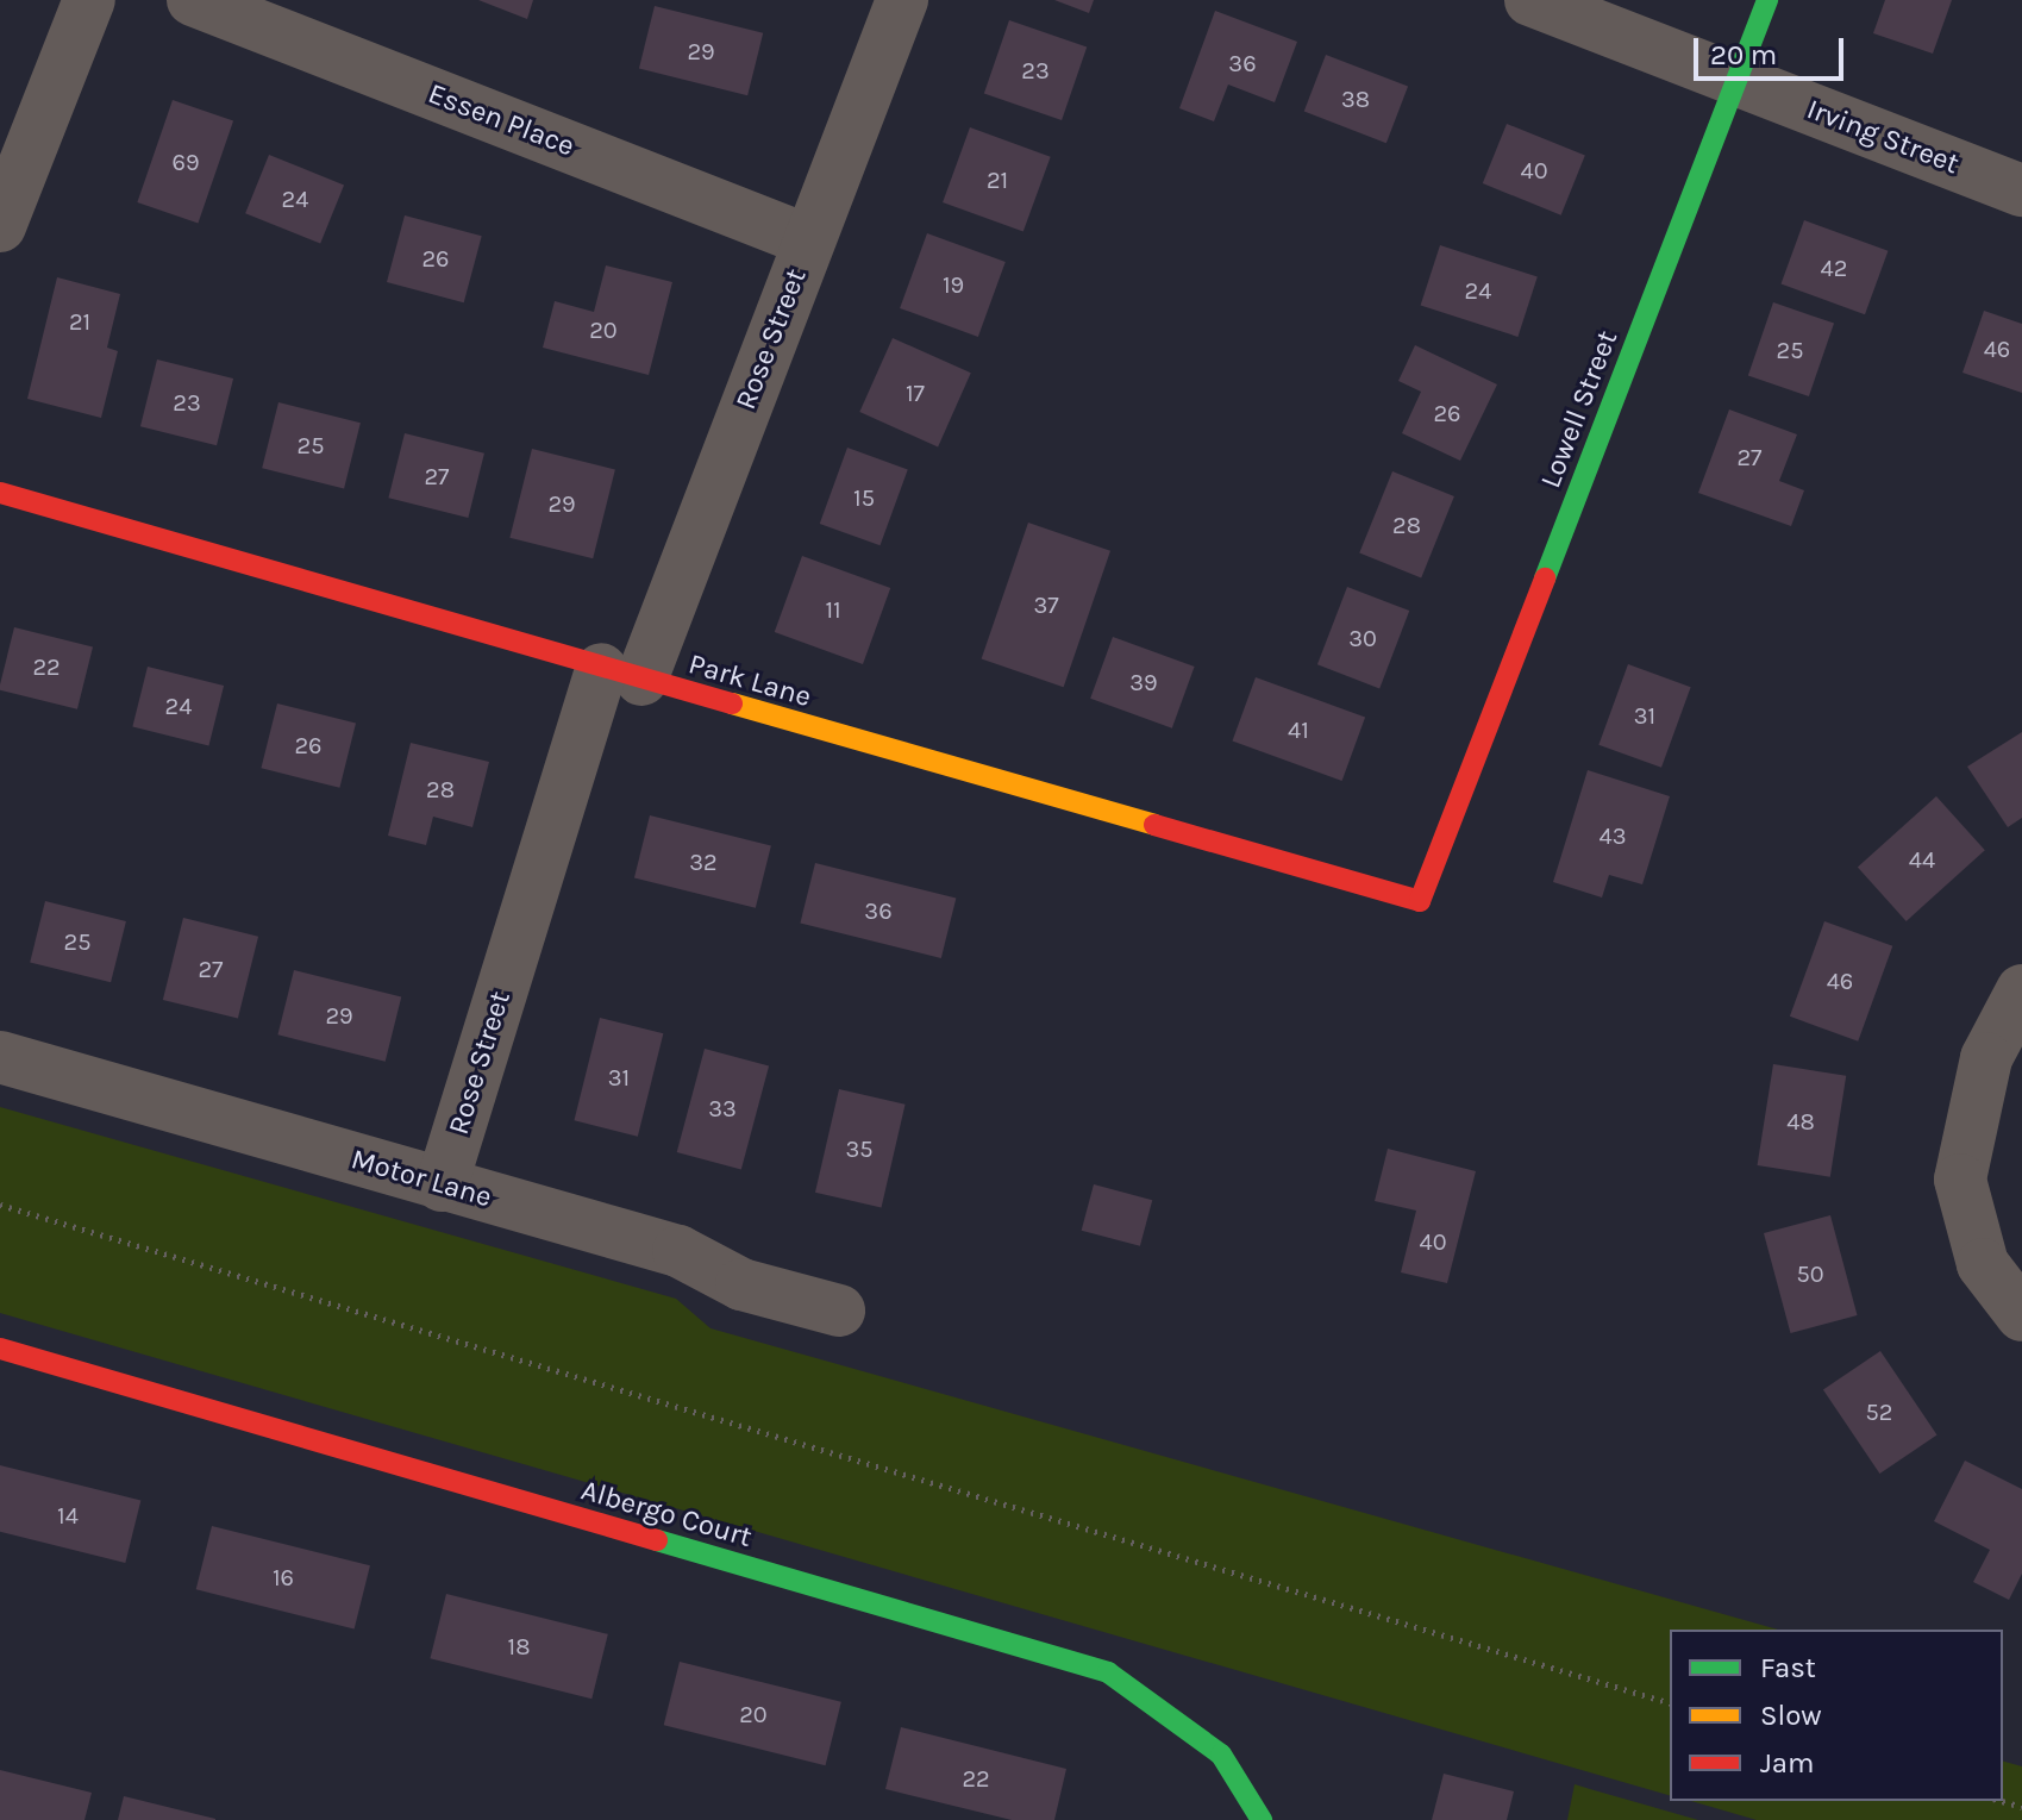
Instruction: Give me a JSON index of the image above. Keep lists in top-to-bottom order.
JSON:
{
  "streets": {
    "street": [
      "Essen Place",
      "Irving Street",
      "Rose Street",
      "Lowell Street",
      "Park Lane",
      "Motor Lane",
      "Albergo Court"
    ]
  },
  "crossings": [
    ["Essen Place", "Rose Street"],
    ["Irving Street", "Lowell Street"],
    ["Rose Street", "Park Lane"],
    ["Rose Street", "Motor Lane"],
    ["Lowell Street", "Park Lane"]
  ],
  "house_numbers": [
    "29",
    "36",
    "23",
    "38",
    "69",
    "40",
    "21",
    "24",
    "26",
    "42",
    "19",
    "24",
    "21",
    "20",
    "46",
    "25",
    "17",
    "23",
    "26",
    "25",
    "27",
    "27",
    "15",
    "29",
    "28",
    "37",
    "11",
    "30",
    "22",
    "39",
    "24",
    "31",
    "41",
    "26",
    "28",
    "43",
    "44",
    "32",
    "36",
    "25",
    "27",
    "46",
    "29",
    "31",
    "33",
    "48",
    "35",
    "40",
    "50",
    "52",
    "14",
    "16",
    "18",
    "20",
    "22"
  ],
  "legend": ["Fast", "Slow", "Jam"],
  "scale_bar": "20 m"
}
